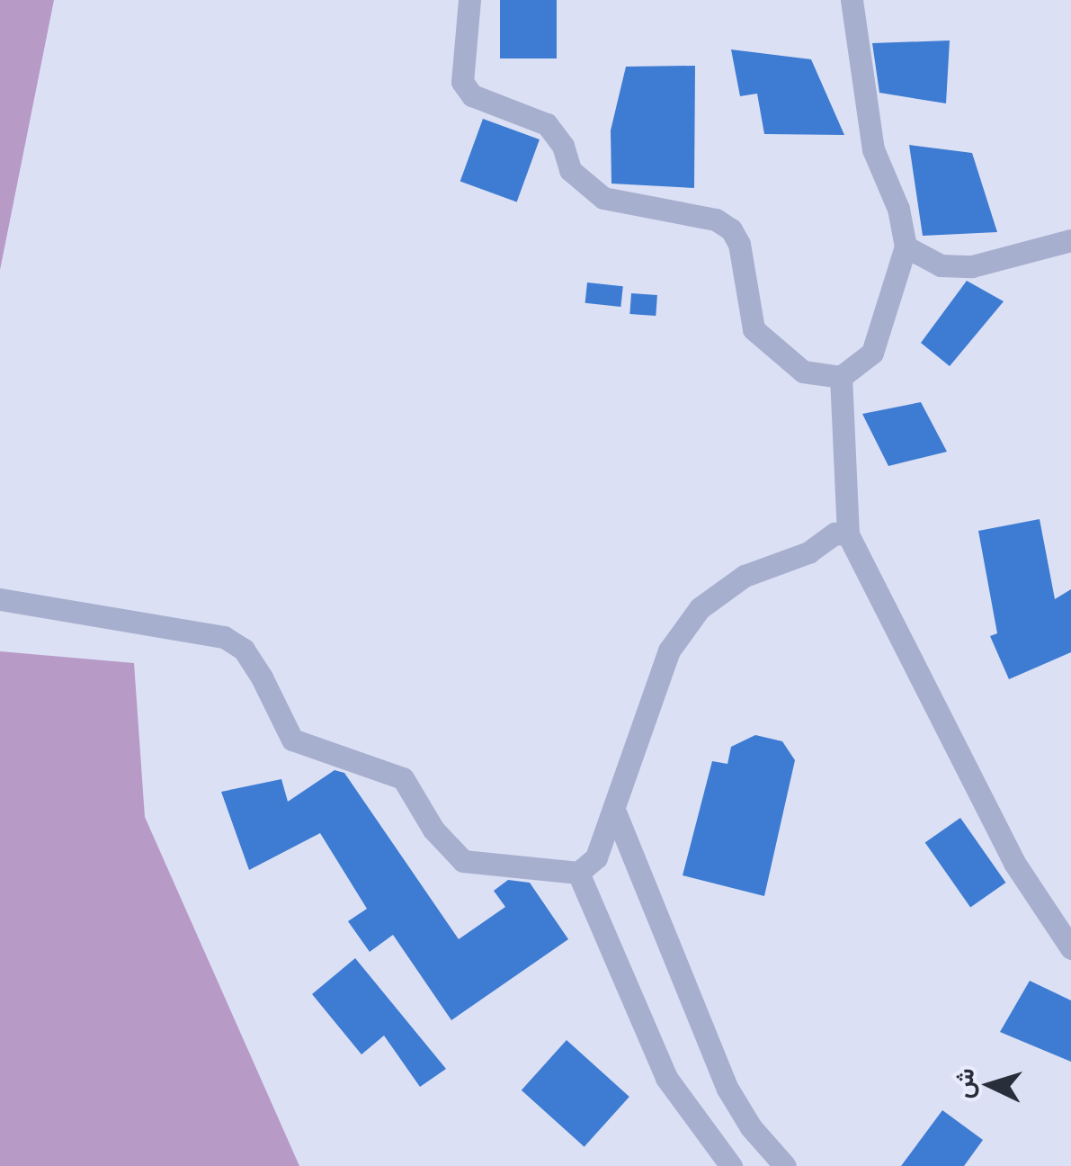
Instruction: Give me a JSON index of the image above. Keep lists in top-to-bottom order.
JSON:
{
  "north": "left"
}
